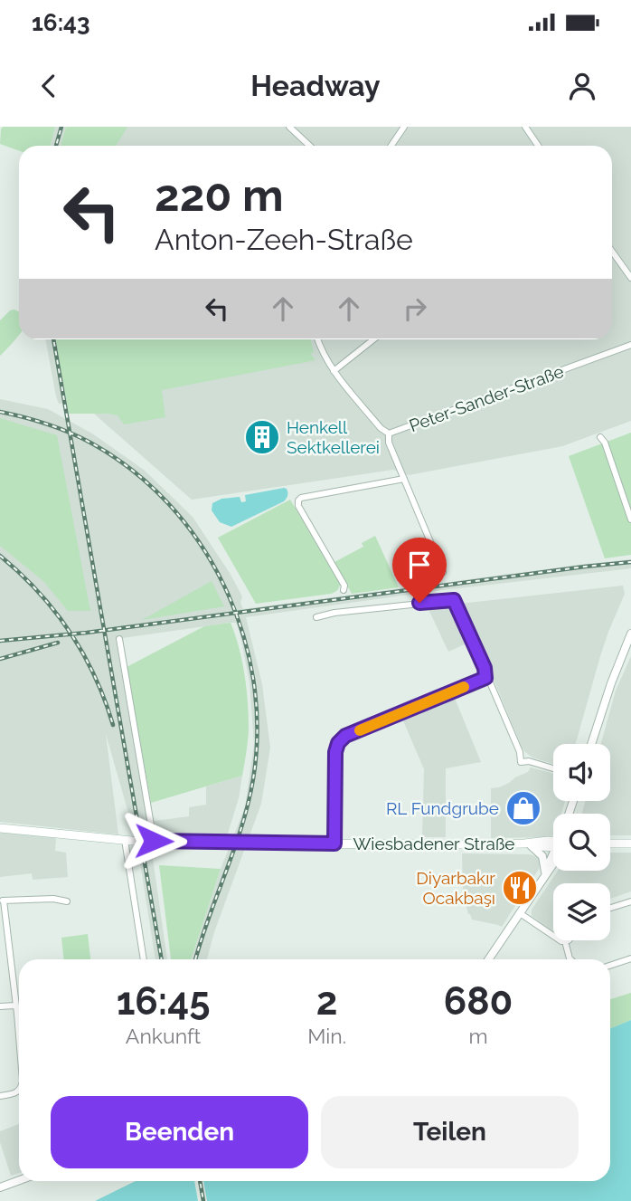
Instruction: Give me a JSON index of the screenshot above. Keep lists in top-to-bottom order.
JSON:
{
  "streets": {
    "main road": ["Wiesbadener Straße"],
    "street": ["Peter-Sander-Straße"]
  },
  "places": {
    "building": ["Henkell Sektkellerei"],
    "shop": ["RL Fundgrube"],
    "restaurant": ["Diyarbakır Ocakbaşı"]
  },
  "page": {
    "status": "16:43",
    "header": "Headway",
    "turn": ["220 m", "Anton-Zeeh-Straße"],
    "eta": [
      "16:45",
      "Ankunft",
      "2",
      "Min.",
      "680",
      "m"
    ],
    "buttons": ["Beenden", "Teilen"]
  }
}
